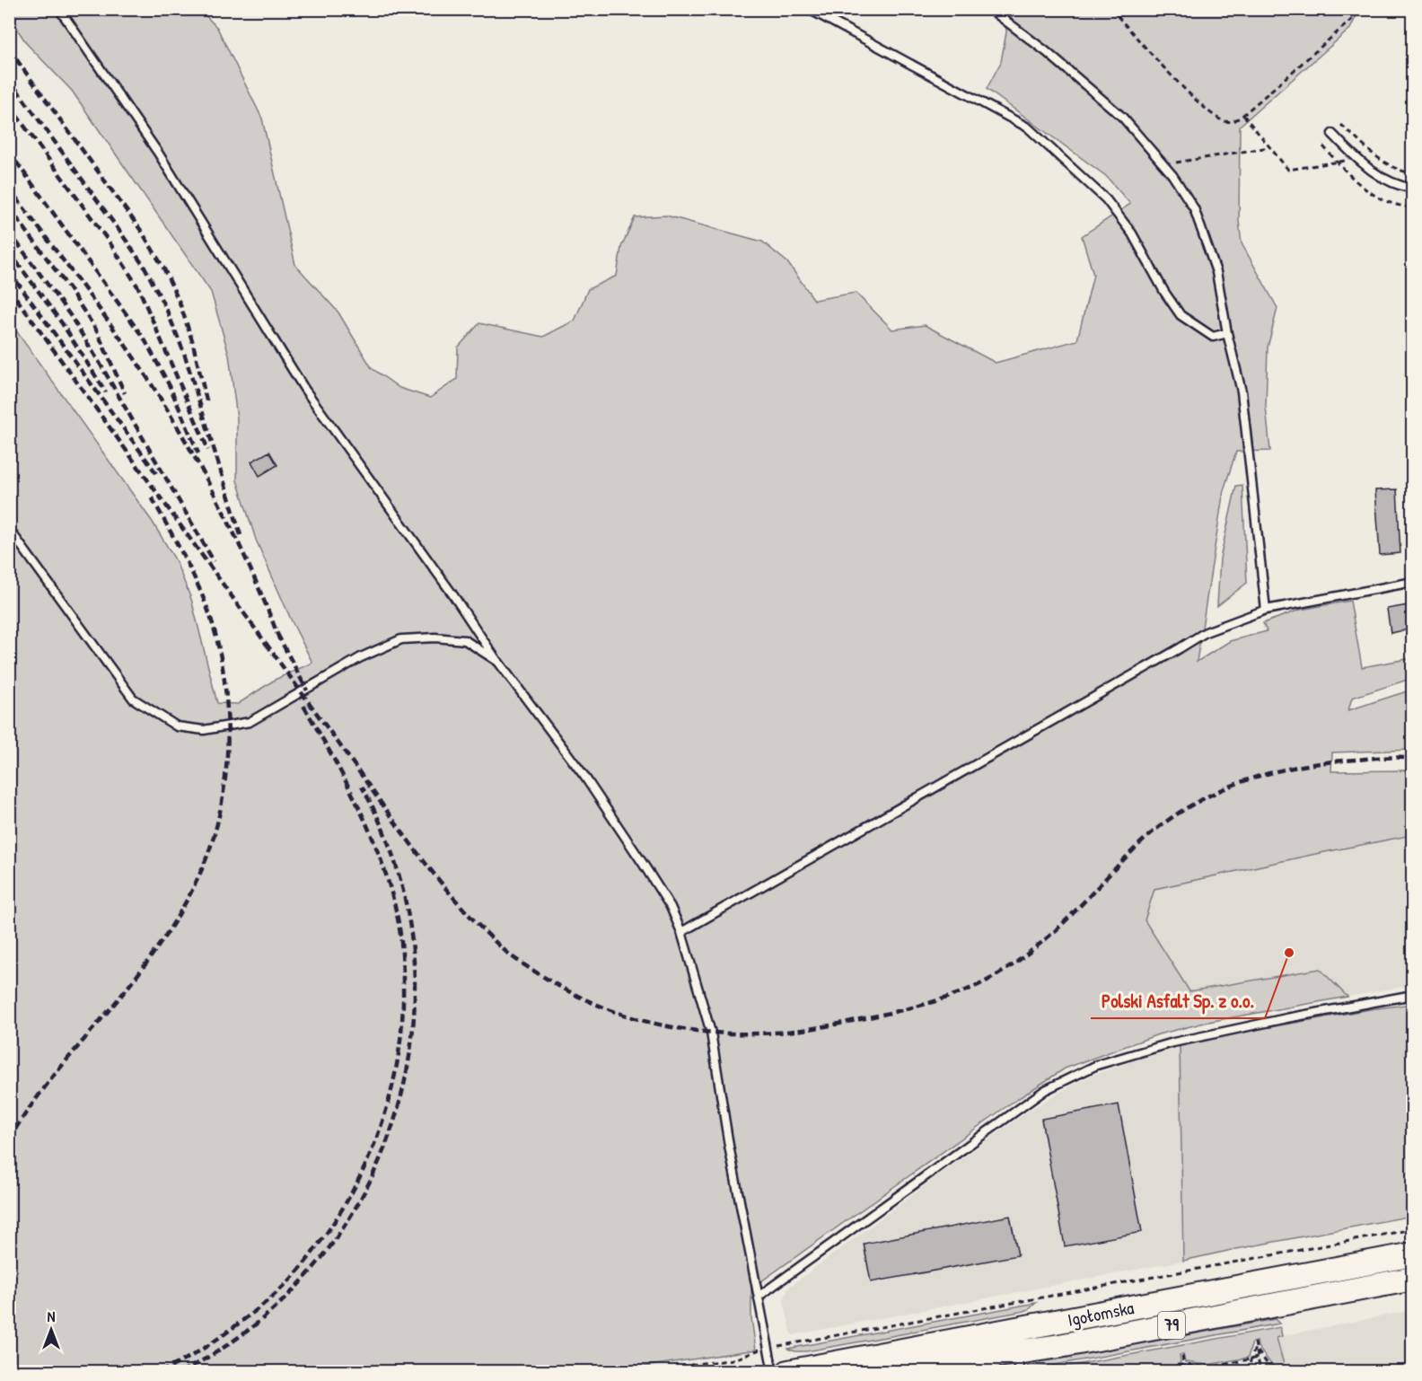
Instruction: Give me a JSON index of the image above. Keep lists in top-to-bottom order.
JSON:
{
  "streets": {
    "main road": ["Igołomska", "79"]
  },
  "places": ["Polski Asfalt Sp. z o.o."],
  "north": "top"
}
